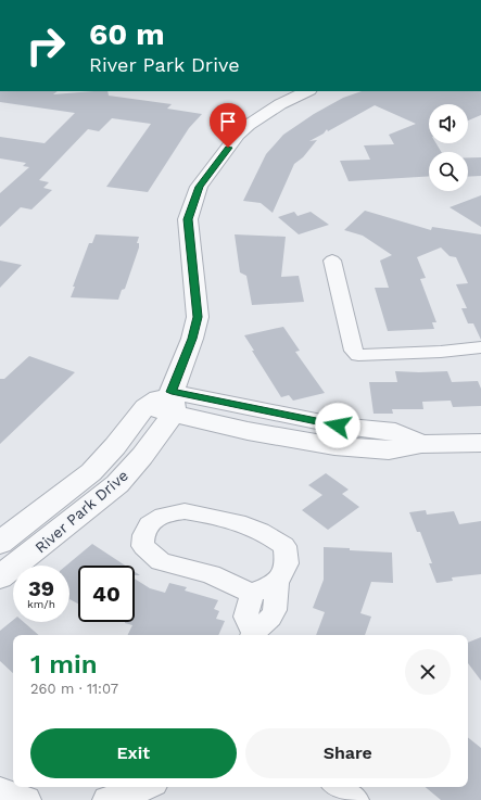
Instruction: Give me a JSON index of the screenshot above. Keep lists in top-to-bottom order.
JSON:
{
  "streets": {
    "street": ["River Park Drive"]
  },
  "page": {
    "turn": ["60 m", "River Park Drive"],
    "speed": "39 km/h",
    "limit": "40",
    "heading": ["1 min", "260 m · 11:07"],
    "buttons": ["Exit", "Share"]
  }
}
